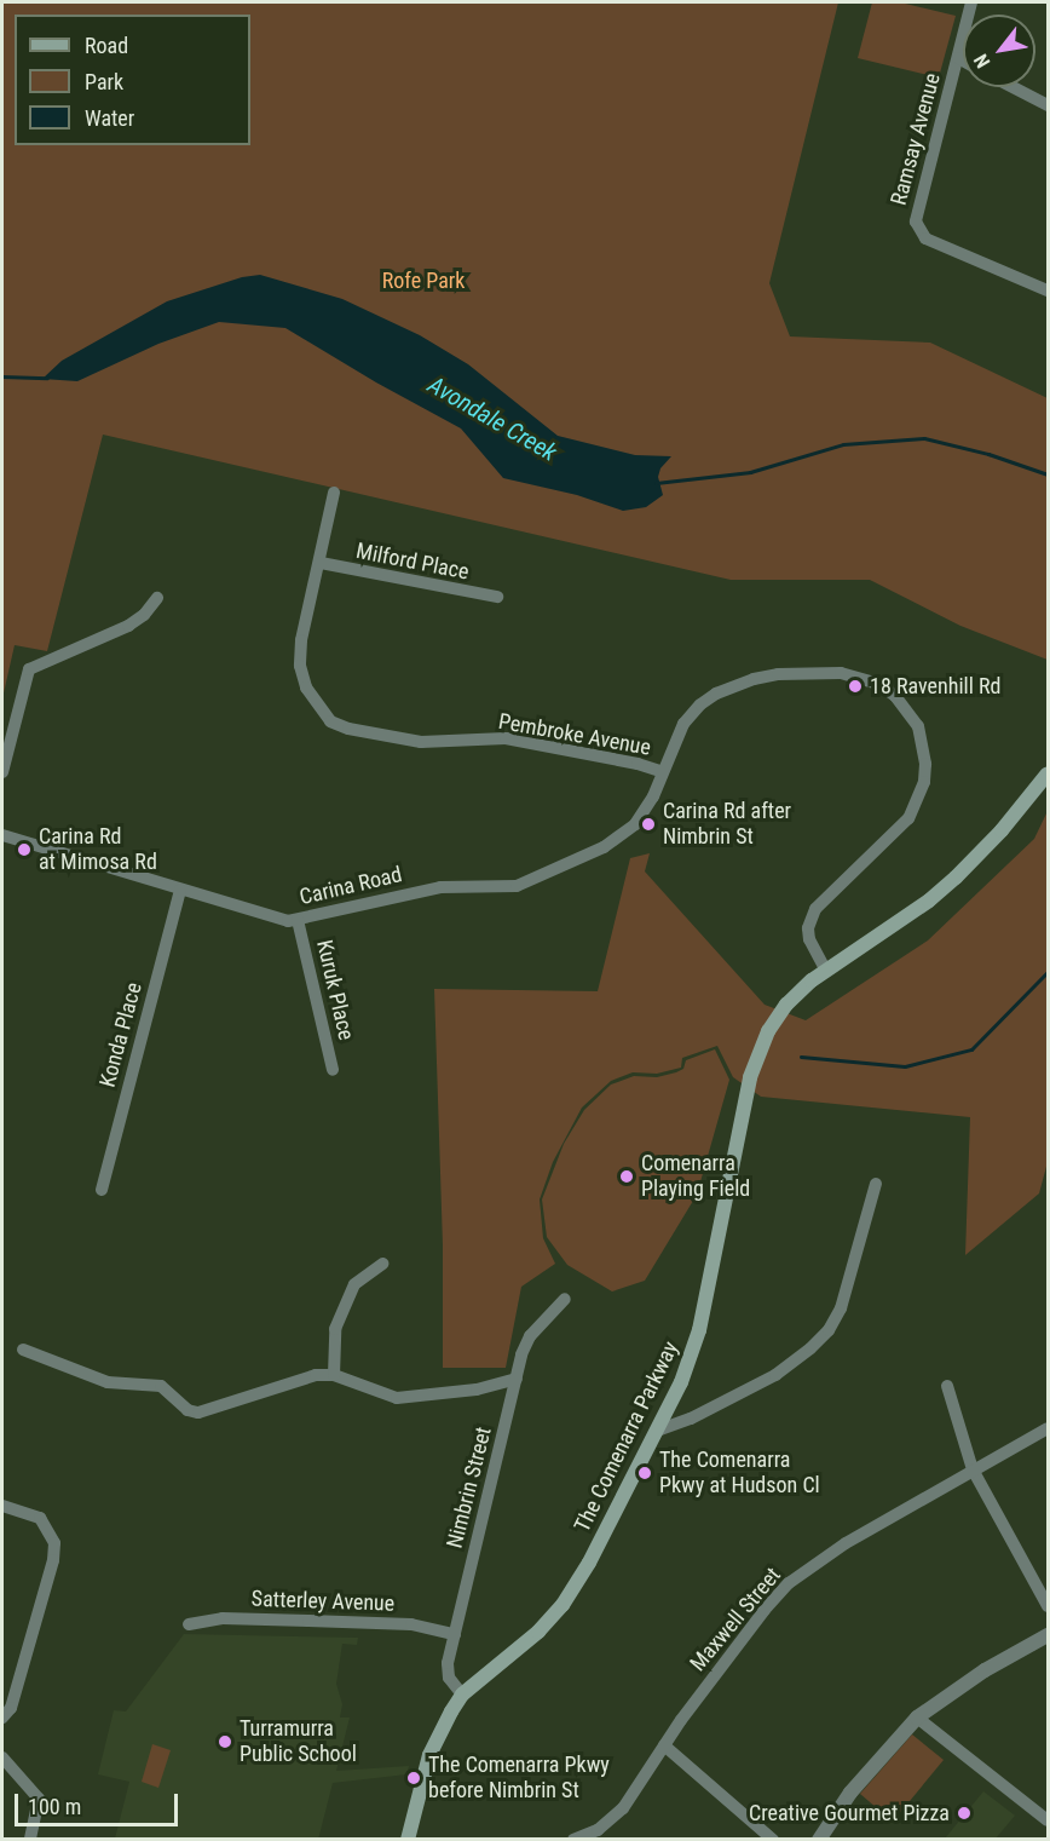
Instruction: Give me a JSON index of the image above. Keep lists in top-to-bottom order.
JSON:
{
  "streets": {
    "main road": ["The Comenarra Parkway"],
    "street": [
      "Ramsay Avenue",
      "Milford Place",
      "Pembroke Avenue",
      "Carina Road",
      "Kuruk Place",
      "Konda Place",
      "Nimbrin Street",
      "Satterley Avenue",
      "Maxwell Street"
    ]
  },
  "crossings": [
    ["Milford Place", "Pembroke Avenue"],
    ["Pembroke Avenue", "Carina Road"],
    ["Carina Road", "Kuruk Place"],
    ["Carina Road", "Konda Place"],
    ["Carina Road", "The Comenarra Parkway"],
    ["The Comenarra Parkway", "Nimbrin Street"],
    ["Nimbrin Street", "Satterley Avenue"]
  ],
  "water": ["Avondale Creek"],
  "parks": ["Rofe Park"],
  "places": [
    "18 Ravenhill Rd",
    "Carina Rd after Nimbrin St",
    "Carina Rd at Mimosa Rd",
    "Comenarra Playing Field",
    "The Comenarra Pkwy at Hudson Cl",
    "Turramurra Public School",
    "The Comenarra Pkwy before Nimbrin St",
    "Creative Gourmet Pizza"
  ],
  "legend": ["Road", "Park", "Water"],
  "scale_bar": "100 m",
  "north": "bottom left"
}
